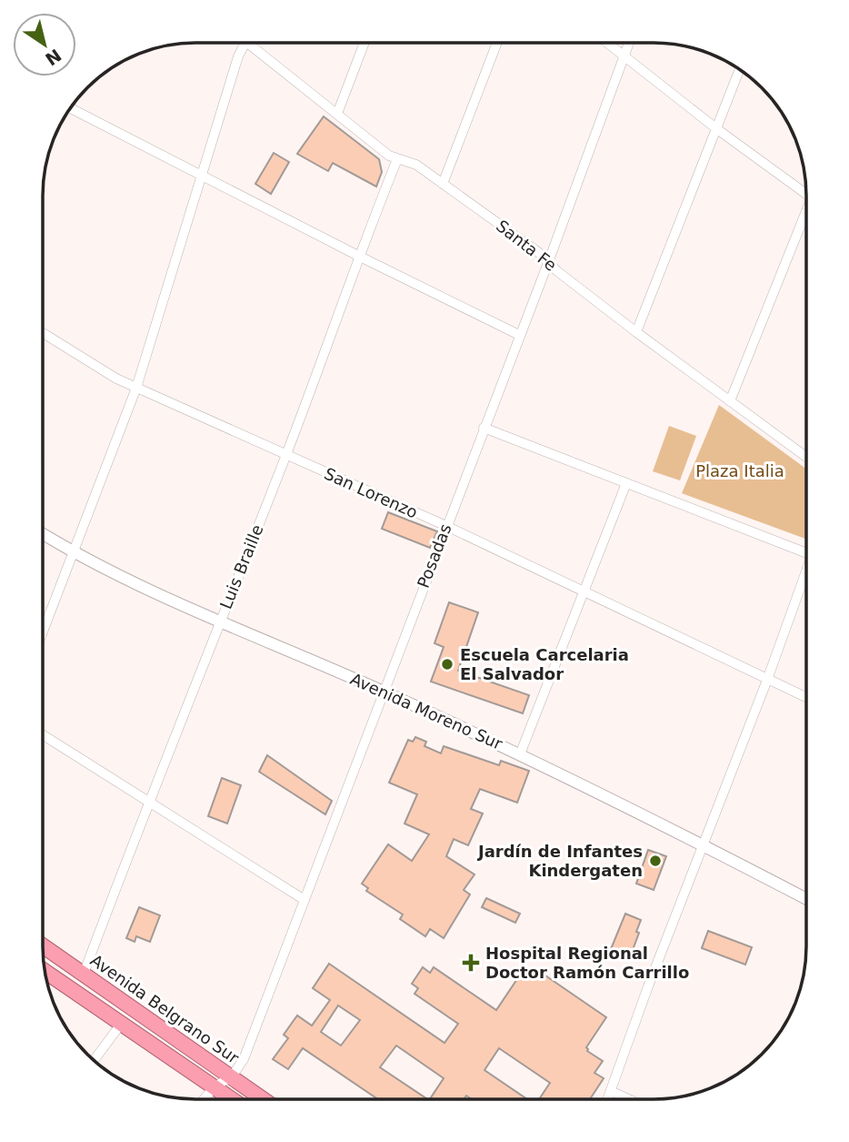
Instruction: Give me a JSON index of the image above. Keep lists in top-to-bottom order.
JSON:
{
  "streets": {
    "highway": ["Avenida Belgrano Sur"],
    "street": [
      "Santa Fe",
      "San Lorenzo",
      "Posadas",
      "Luis Braille",
      "Avenida Moreno Sur"
    ]
  },
  "crossings": [
    ["Santa Fe", "Posadas"],
    ["Santa Fe", "Luis Braille"],
    ["San Lorenzo", "Posadas"],
    ["San Lorenzo", "Luis Braille"],
    ["Posadas", "Avenida Moreno Sur"],
    ["Posadas", "Avenida Belgrano Sur"],
    ["Luis Braille", "Avenida Moreno Sur"],
    ["Luis Braille", "Avenida Belgrano Sur"]
  ],
  "parks": ["Plaza Italia"],
  "places": {
    "other": ["Escuela Carcelaria El Salvador", "Jardín de Infantes Kindergaten"],
    "health": ["Hospital Regional Doctor Ramón Carrillo"]
  },
  "north": "bottom right"
}
